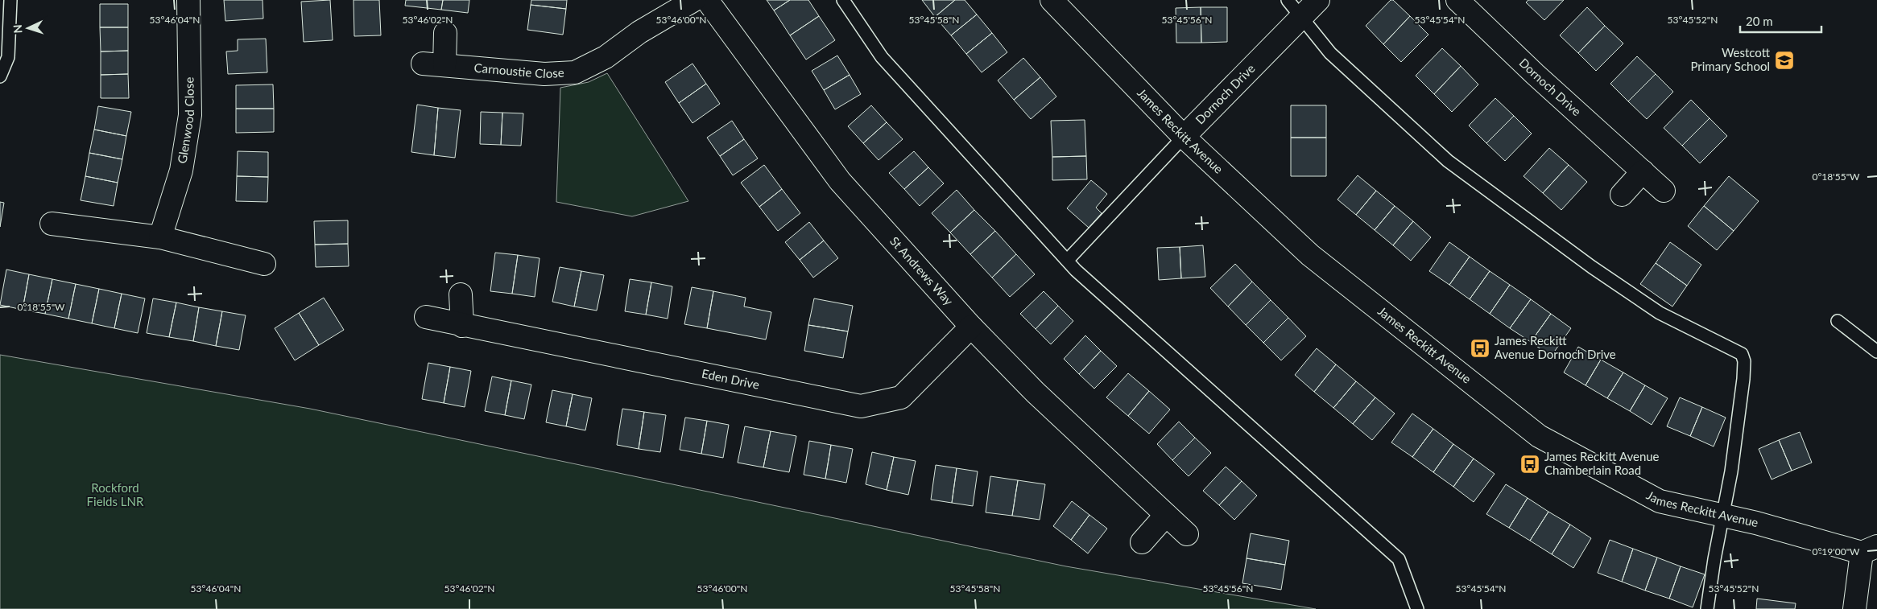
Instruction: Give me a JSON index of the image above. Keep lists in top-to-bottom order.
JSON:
{
  "streets": {
    "street": [
      "Carnoustie Close",
      "Dornoch Drive",
      "Glenwood Close",
      "James Reckitt Avenue",
      "St Andrews Way",
      "Eden Drive"
    ]
  },
  "crossings": [
    ["Dornoch Drive", "James Reckitt Avenue"],
    ["St Andrews Way", "Eden Drive"]
  ],
  "parks": ["Rockford Fields LNR"],
  "places": {
    "school or university": ["Westcott Primary School"],
    "bus stop": ["James Reckitt Avenue Dornoch Drive", "James Reckitt Avenue Chamberlain Road"]
  },
  "scale_bar": "20 m",
  "north": "left",
  "coordinates": [
    "53°46'04\"N",
    "53°46'02\"N",
    "53°46'00\"N",
    "53°45'58\"N",
    "53°45'56\"N",
    "53°45'54\"N",
    "53°45'52\"N",
    "0°18'55\"W",
    "0°19'00\"W"
  ]
}
